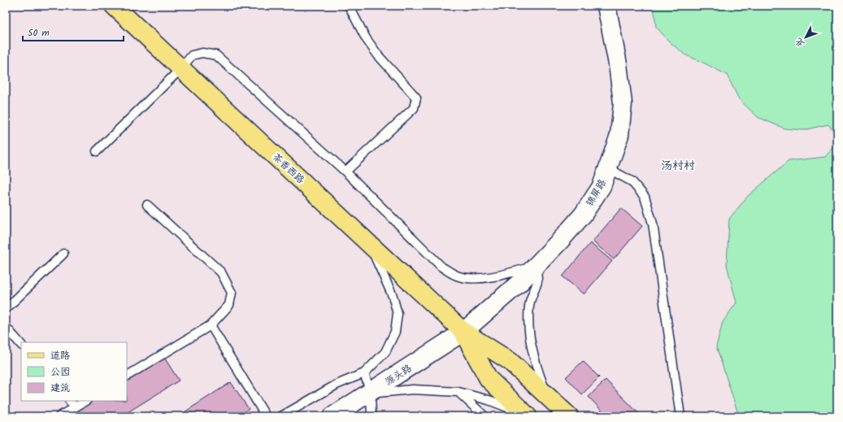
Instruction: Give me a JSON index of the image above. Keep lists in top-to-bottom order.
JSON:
{
  "streets": {
    "main road": ["茶香西路"],
    "street": ["锦屏路", "源头路"]
  },
  "crossings": [
    ["茶香西路", "锦屏路"],
    ["茶香西路", "源头路"],
    ["锦屏路", "源头路"]
  ],
  "districts": ["汤村村"],
  "legend": ["道路", "公园", "建筑"],
  "scale_bar": "50 m",
  "north": "bottom left"
}
